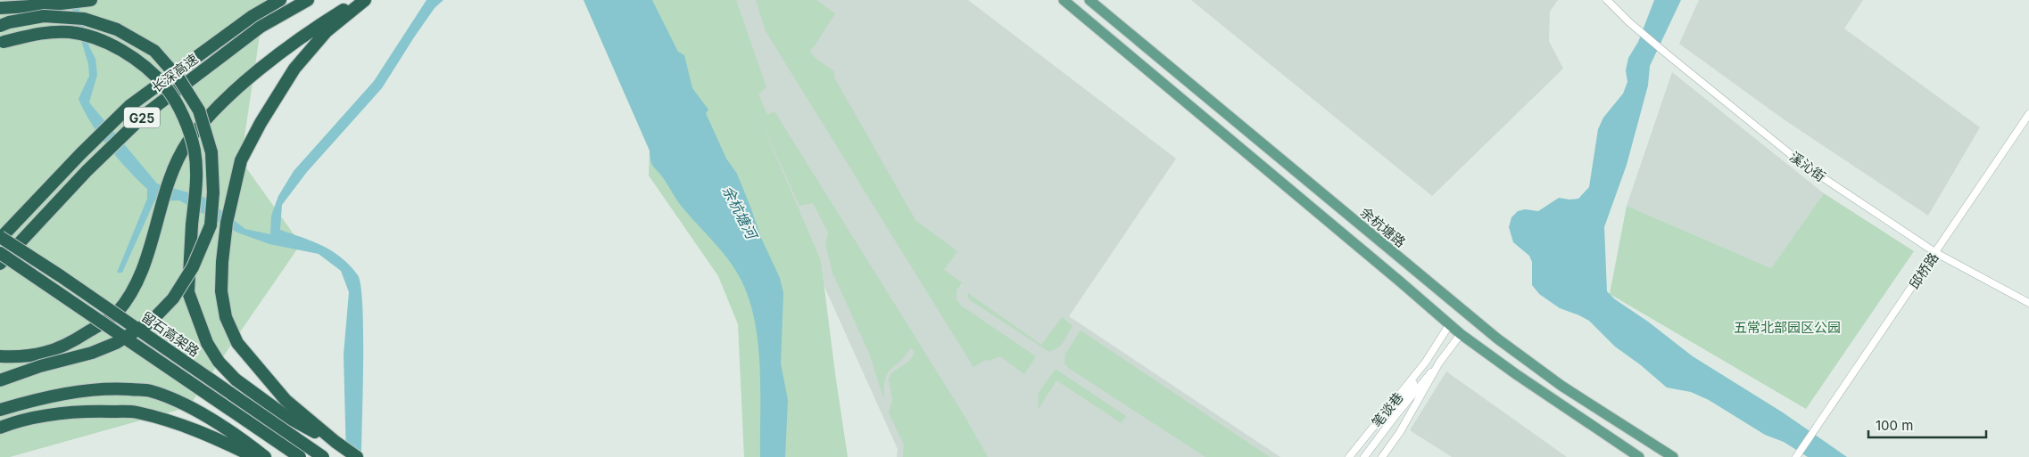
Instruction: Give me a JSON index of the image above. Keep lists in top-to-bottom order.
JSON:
{
  "streets": {
    "highway": ["长深高速", "G25", "留石高架路"],
    "main road": ["余杭塘路"],
    "street": ["溪沁街", "邱桥路", "笔谈巷"]
  },
  "crossings": [
    ["长深高速", "留石高架路"],
    ["溪沁街", "邱桥路"]
  ],
  "water": ["余杭塘河"],
  "parks": ["五常北部园区公园"],
  "scale_bar": "100 m"
}
